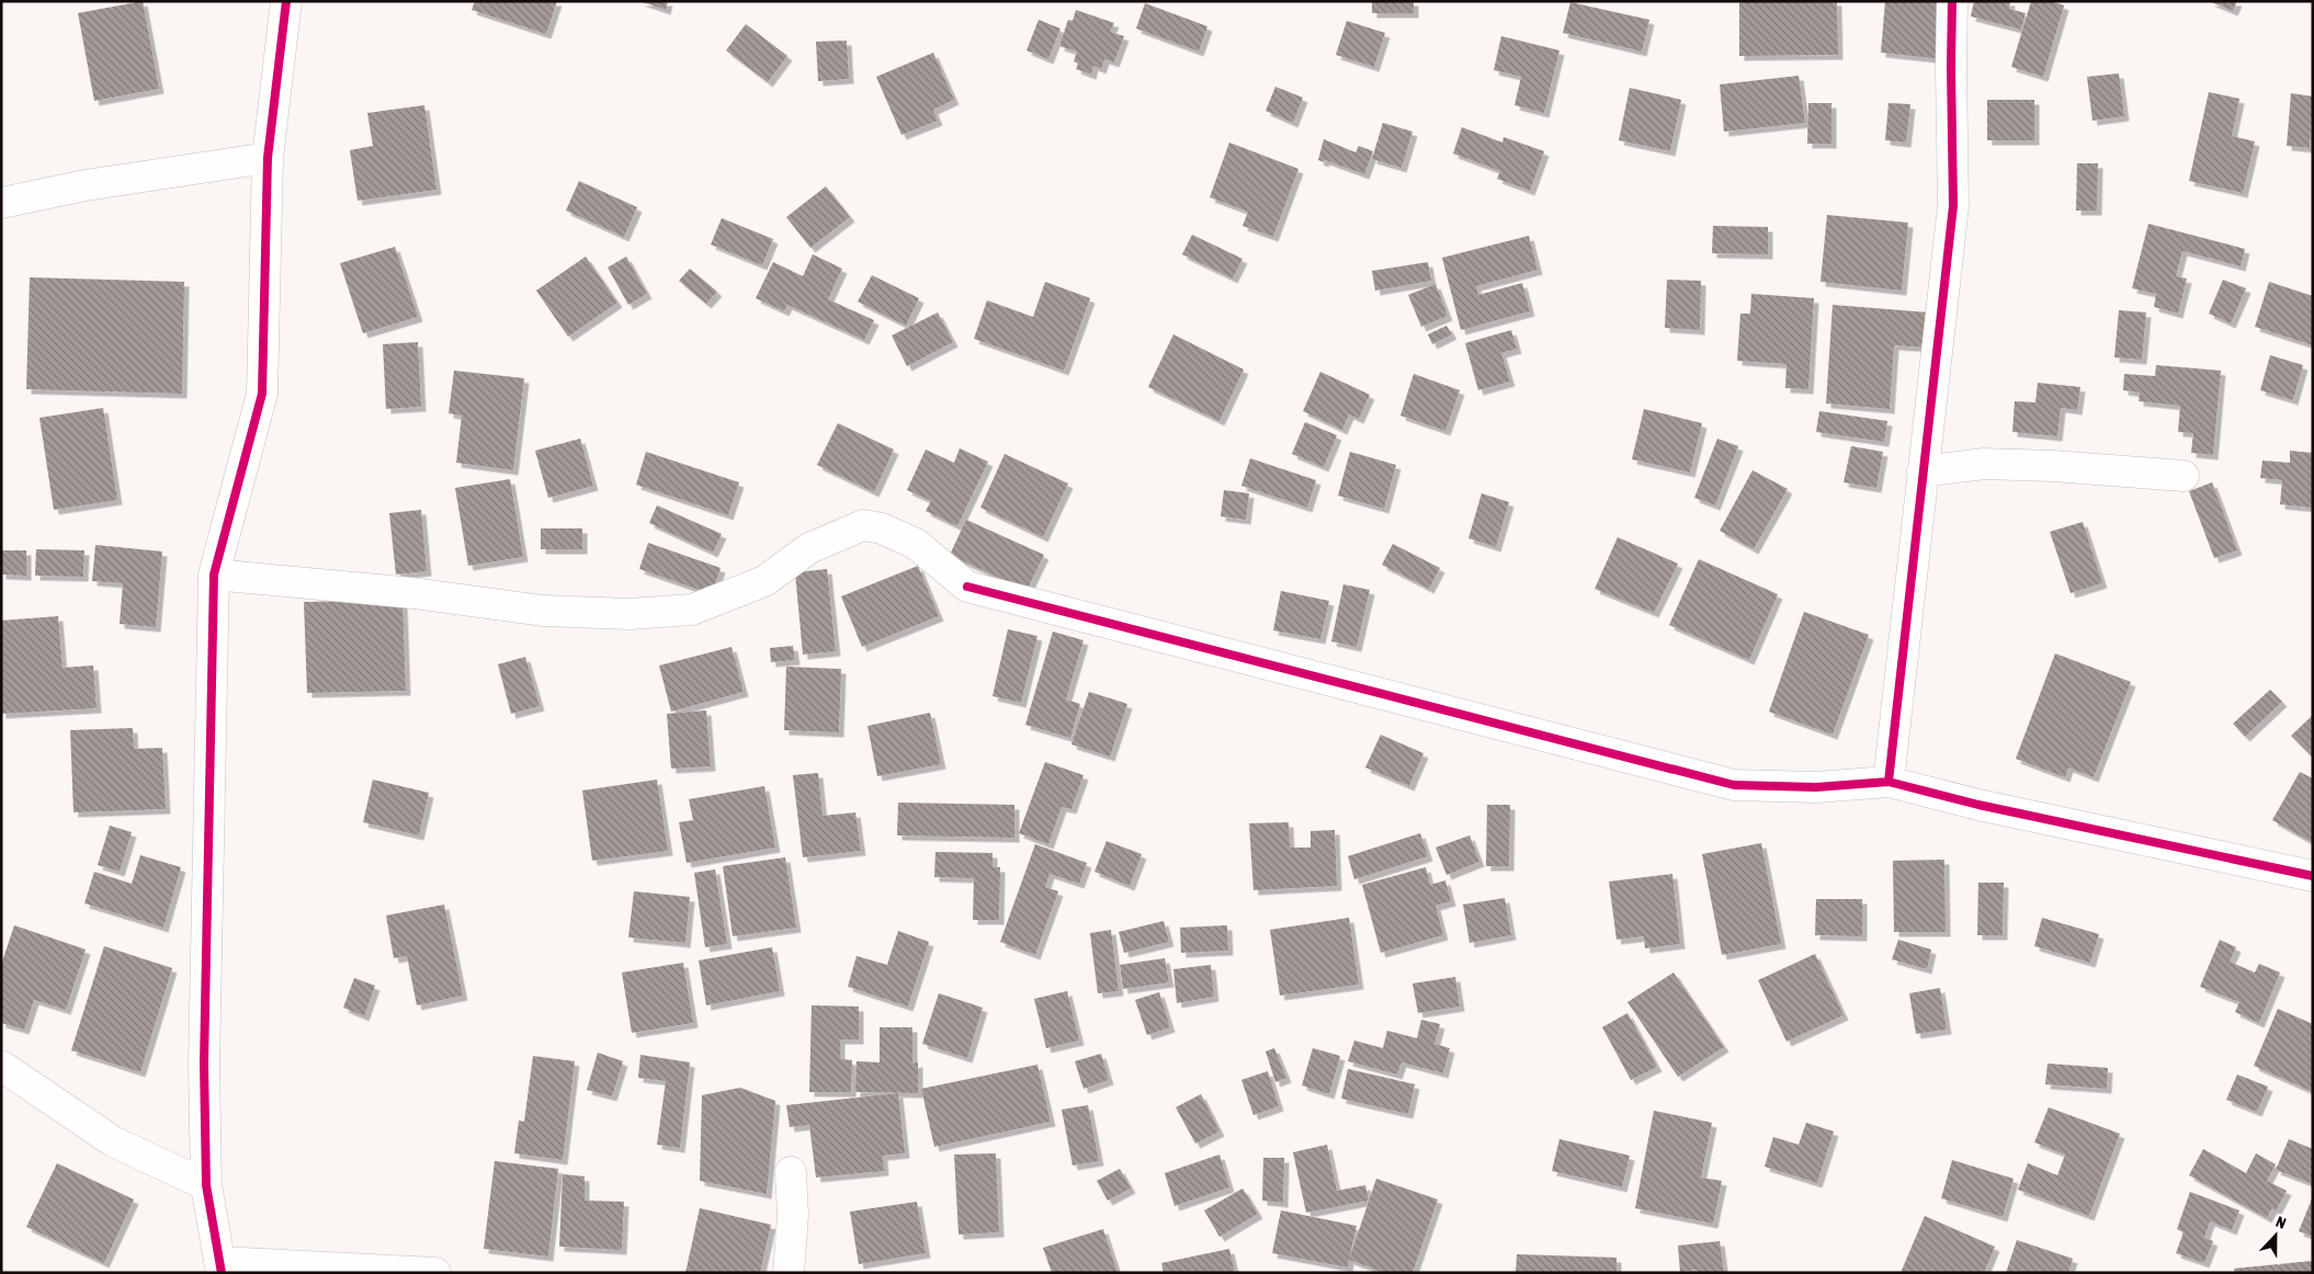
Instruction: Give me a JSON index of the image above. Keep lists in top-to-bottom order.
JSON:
{
  "north": "top"
}
